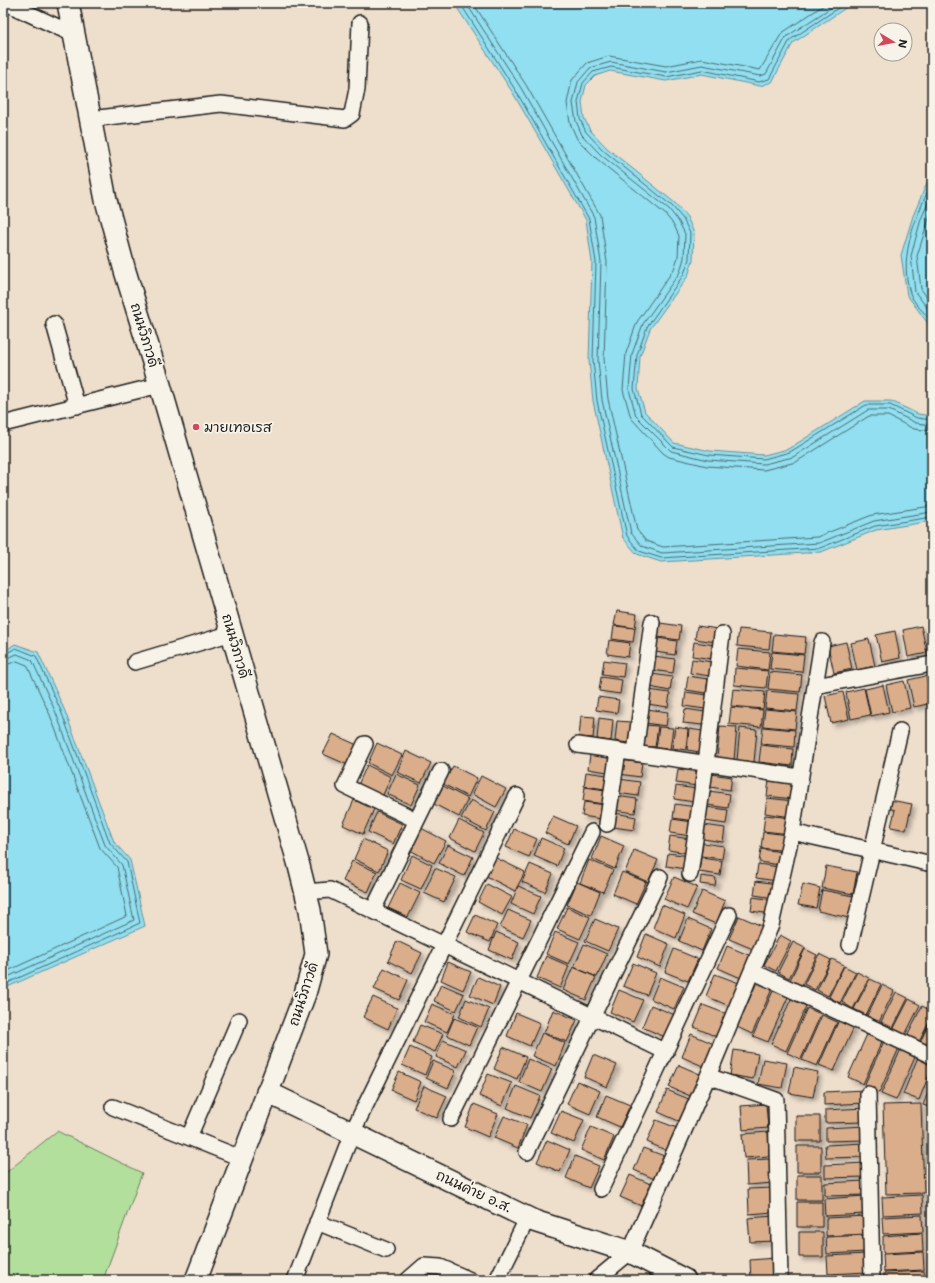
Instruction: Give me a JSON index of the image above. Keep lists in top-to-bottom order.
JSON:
{
  "streets": {
    "street": ["ถนนวิภาวดี", "ถนนค่าย อ.ส."]
  },
  "crossings": [
    ["ถนนวิภาวดี", "ถนนค่าย อ.ส."]
  ],
  "places": ["มายเทอเรส"],
  "north": "right"
}
